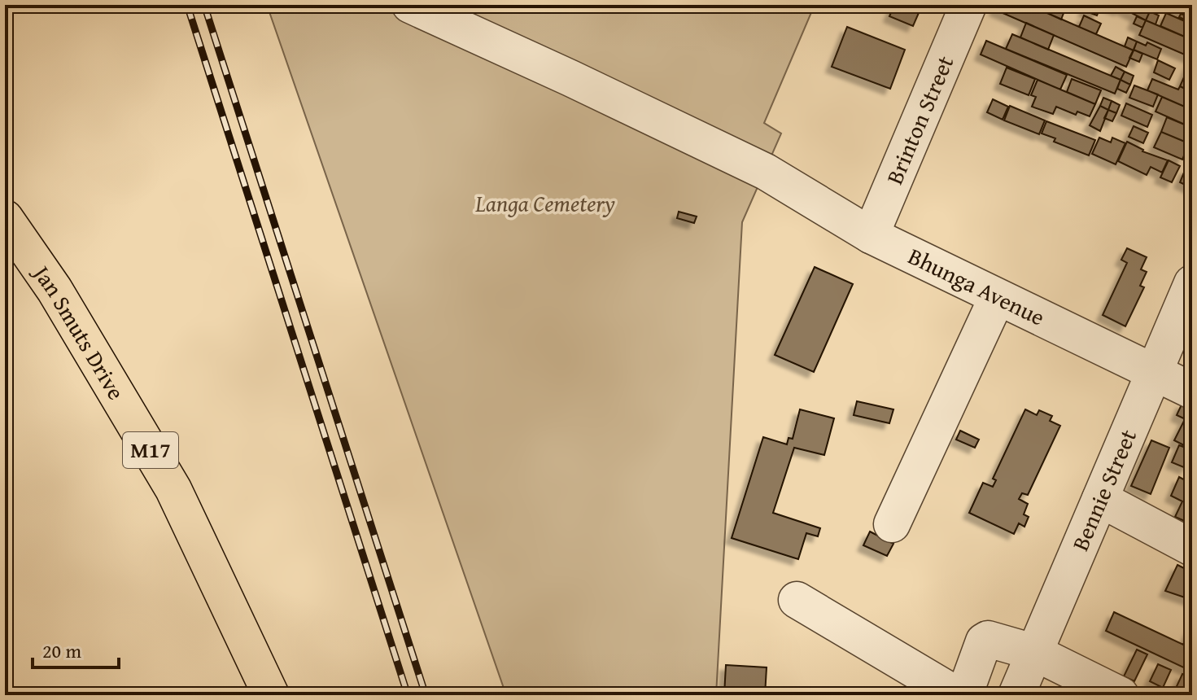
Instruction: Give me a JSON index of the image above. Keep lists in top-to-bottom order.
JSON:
{
  "streets": {
    "main road": ["Jan Smuts Drive", "M17"],
    "street": ["Brinton Street", "Bhunga Avenue", "Bennie Street"]
  },
  "crossings": [
    ["Brinton Street", "Bhunga Avenue"],
    ["Bhunga Avenue", "Bennie Street"]
  ],
  "parks": ["Langa Cemetery"],
  "scale_bar": "20 m"
}
